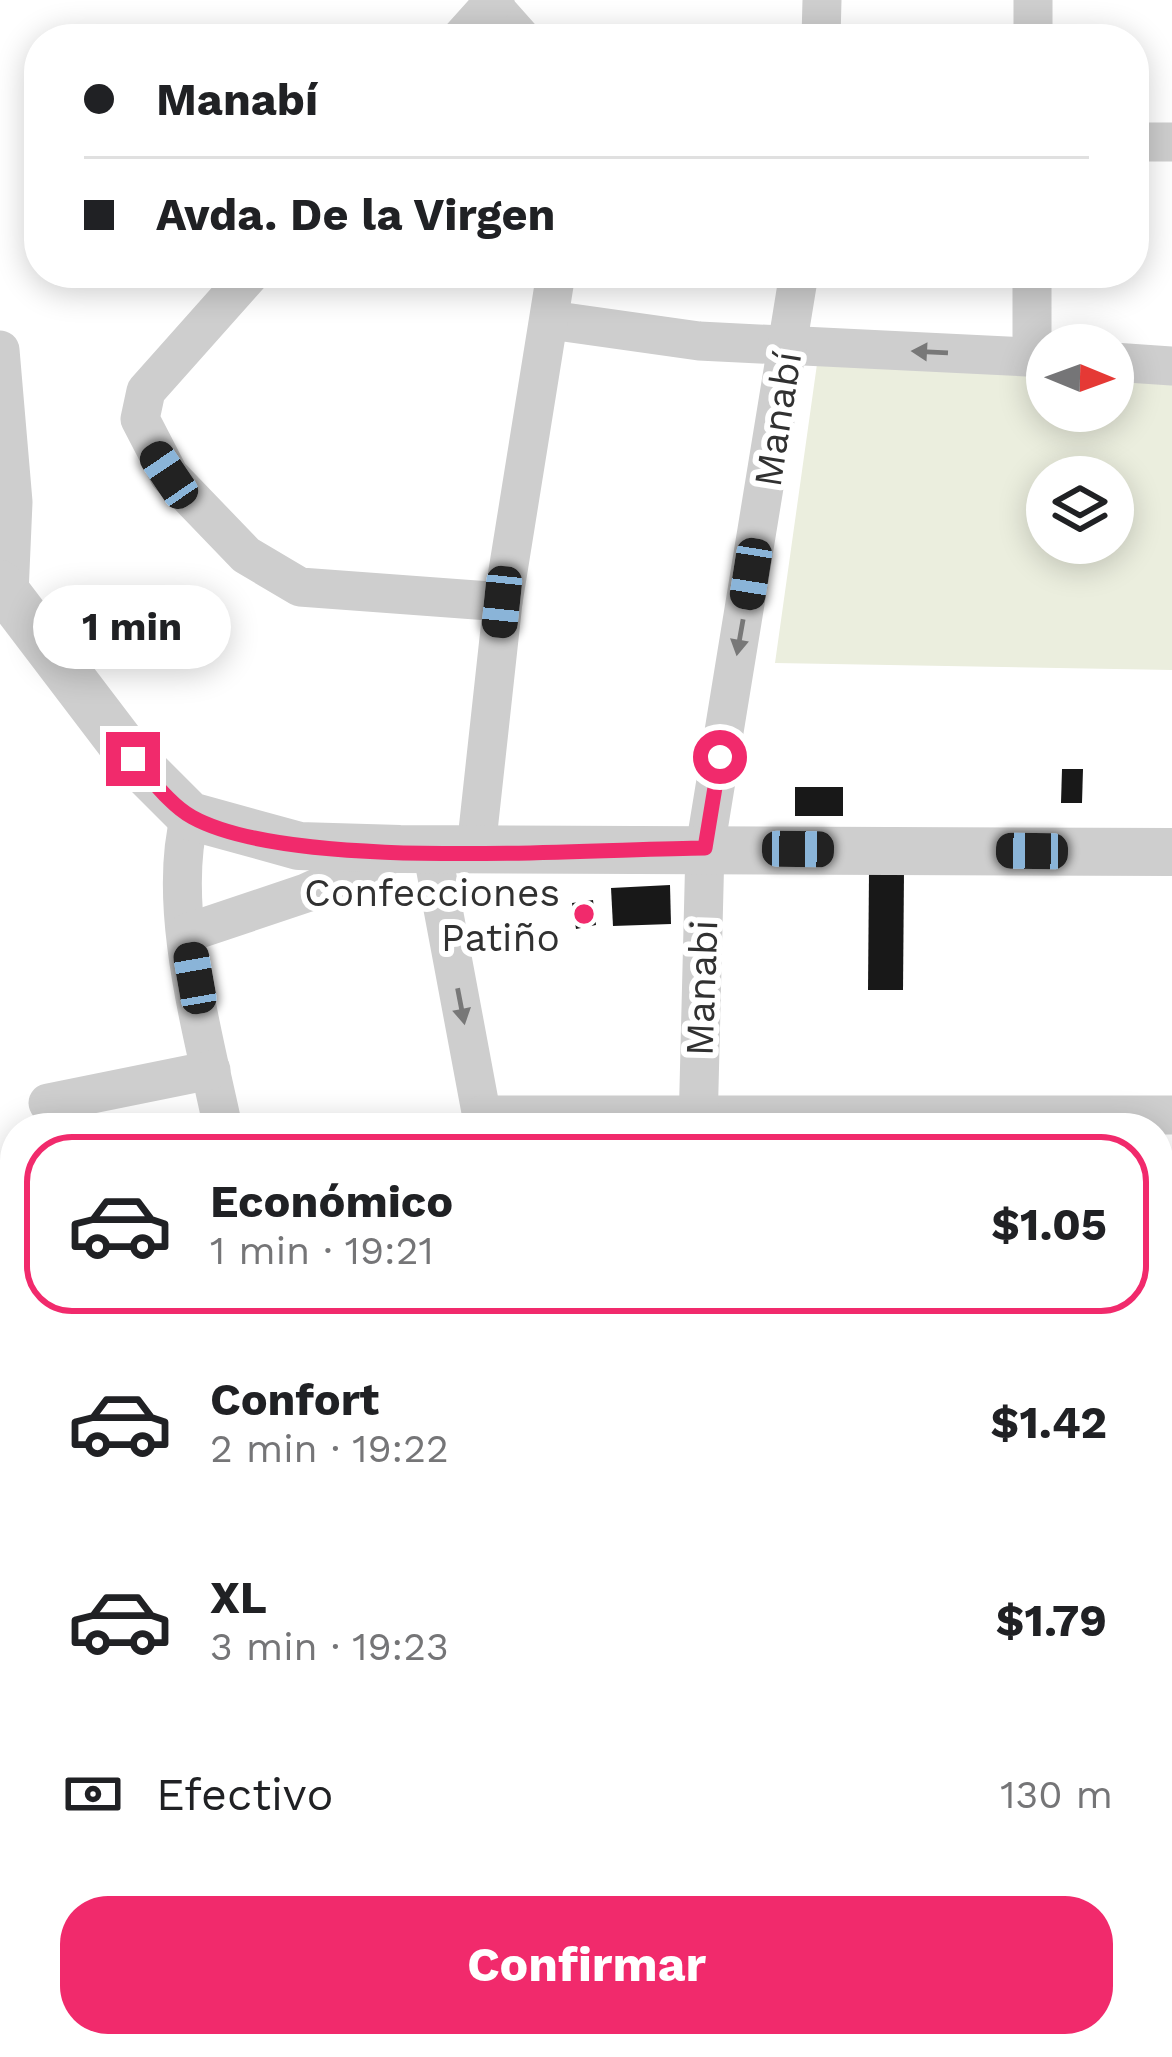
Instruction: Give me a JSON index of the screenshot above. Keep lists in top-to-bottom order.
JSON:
{
  "streets": {
    "street": ["Manabí", "Manabi"]
  },
  "crossings": [
    ["Manabí", "Manabi"]
  ],
  "places": ["Confecciones Patiño"],
  "north": "right",
  "page": {
    "banner": ["Manabí", "Avda. De la Virgen"],
    "bubble": "1 min",
    "list": [
      {
        "name": "Económico",
        "note": "1 min · 19:21",
        "value": "$1.05"
      },
      {
        "name": "Confort",
        "note": "2 min · 19:22",
        "value": "$1.42"
      },
      {
        "name": "XL",
        "note": "3 min · 19:23",
        "value": "$1.79"
      }
    ],
    "pay": ["Efectivo", "130 m"],
    "buttons": "Confirmar"
  }
}
